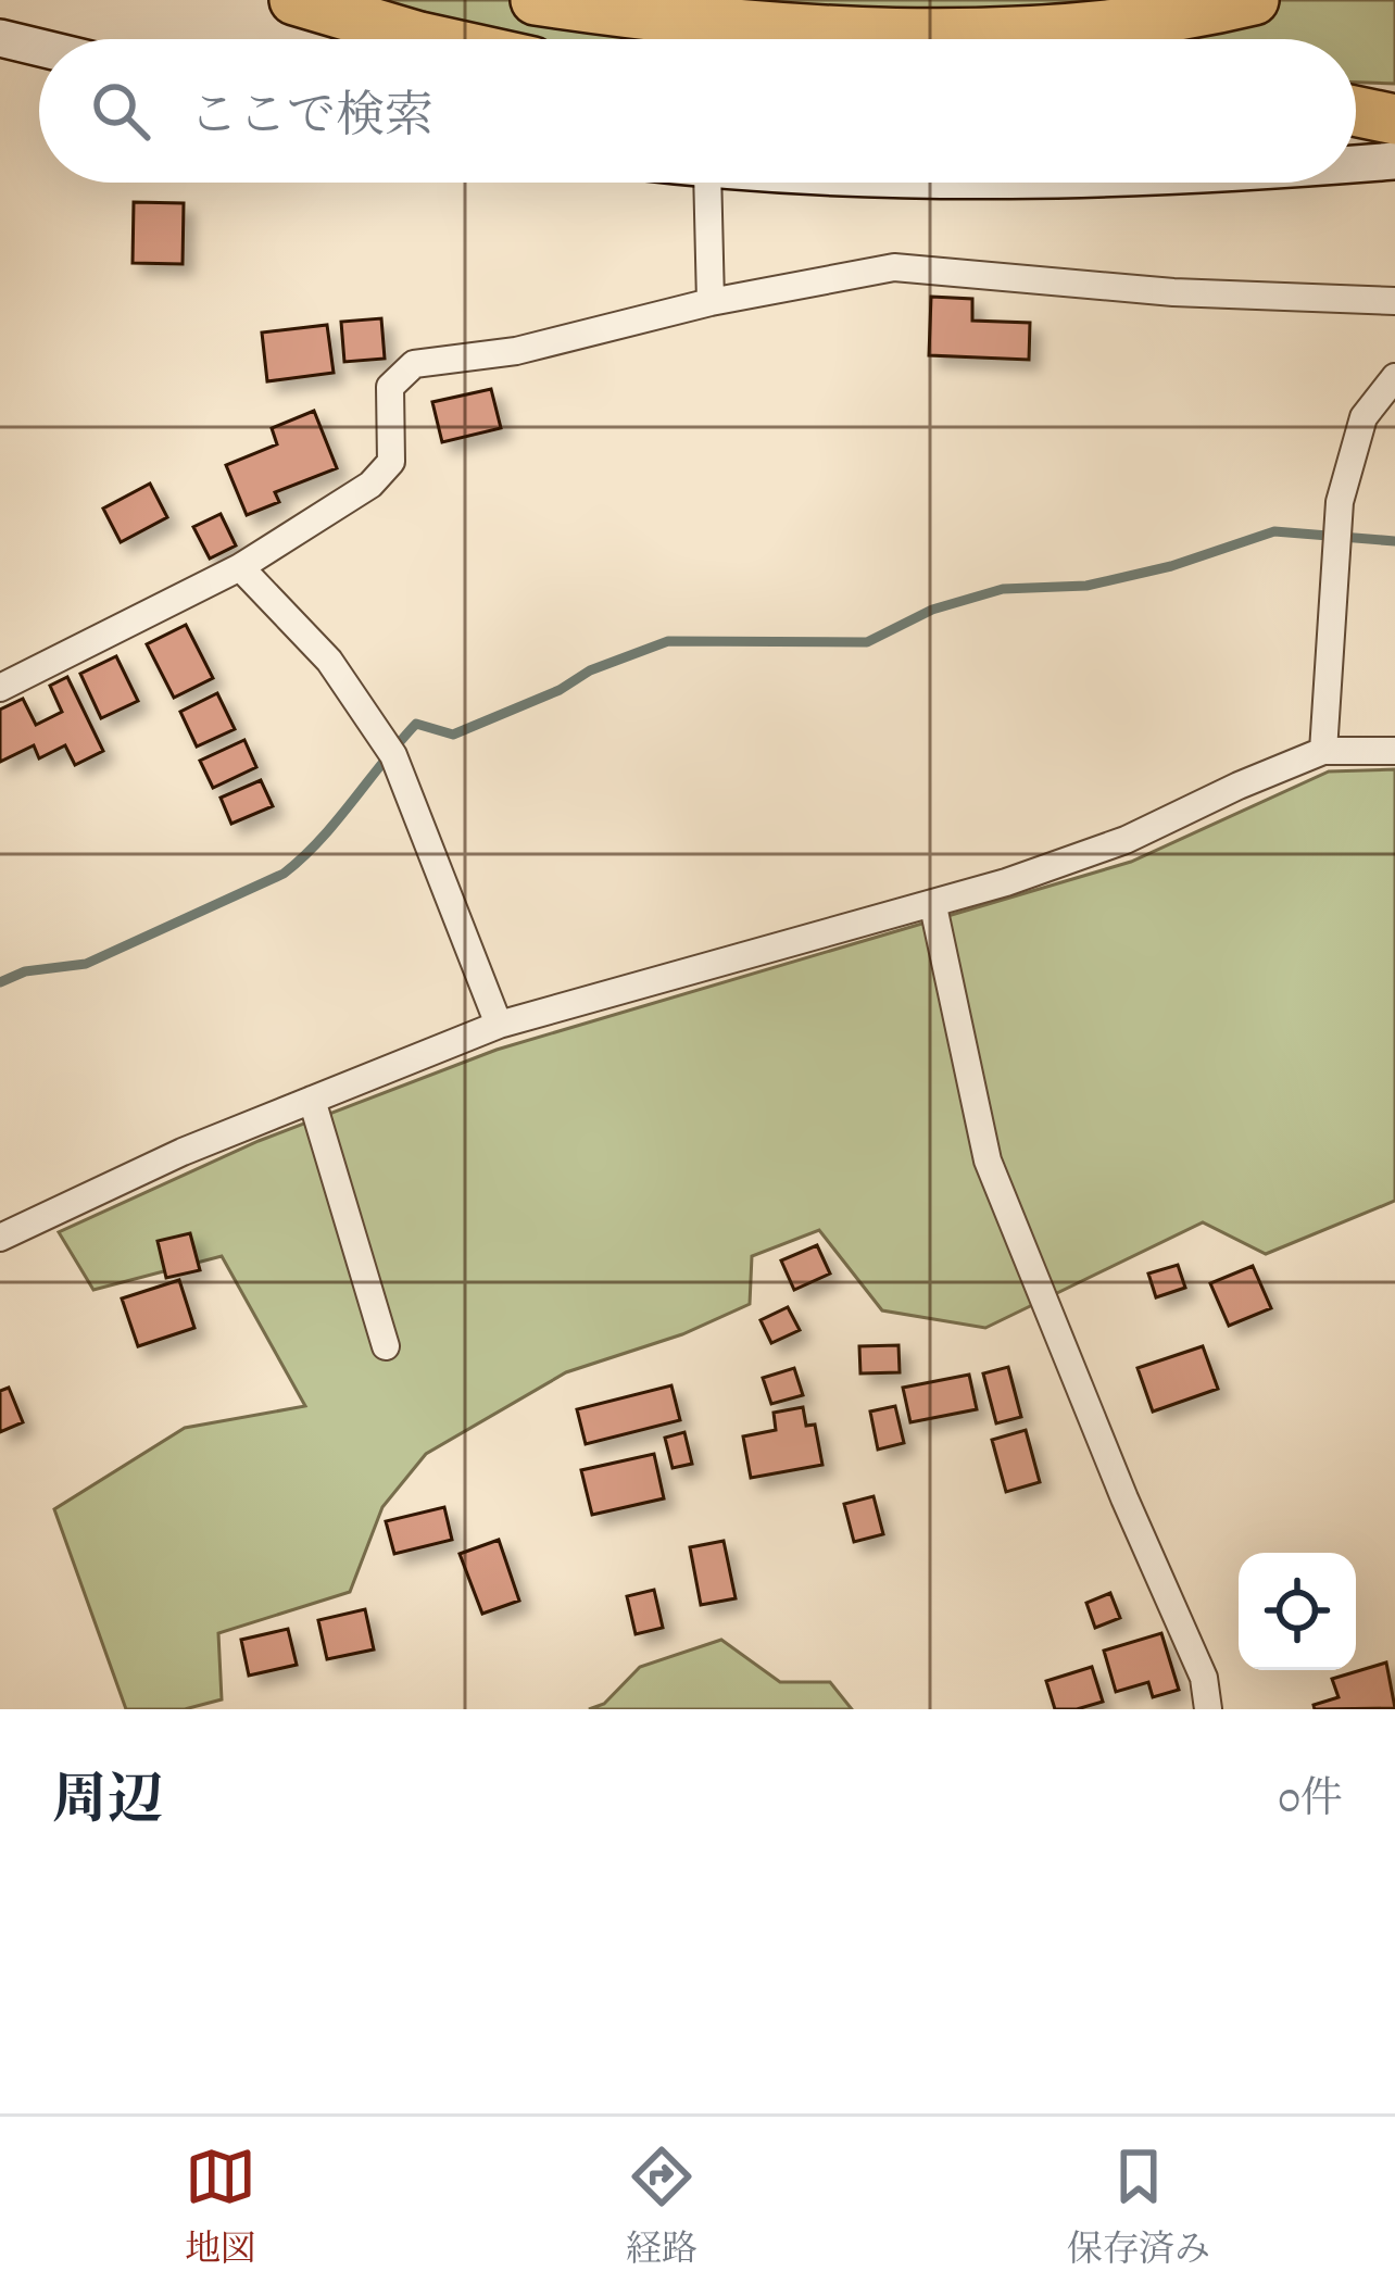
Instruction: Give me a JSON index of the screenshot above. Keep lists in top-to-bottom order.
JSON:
{
  "page": {
    "search": "ここで検索",
    "heading": ["周辺", "0件"],
    "nav": ["地図", "経路", "保存済み"]
  }
}
